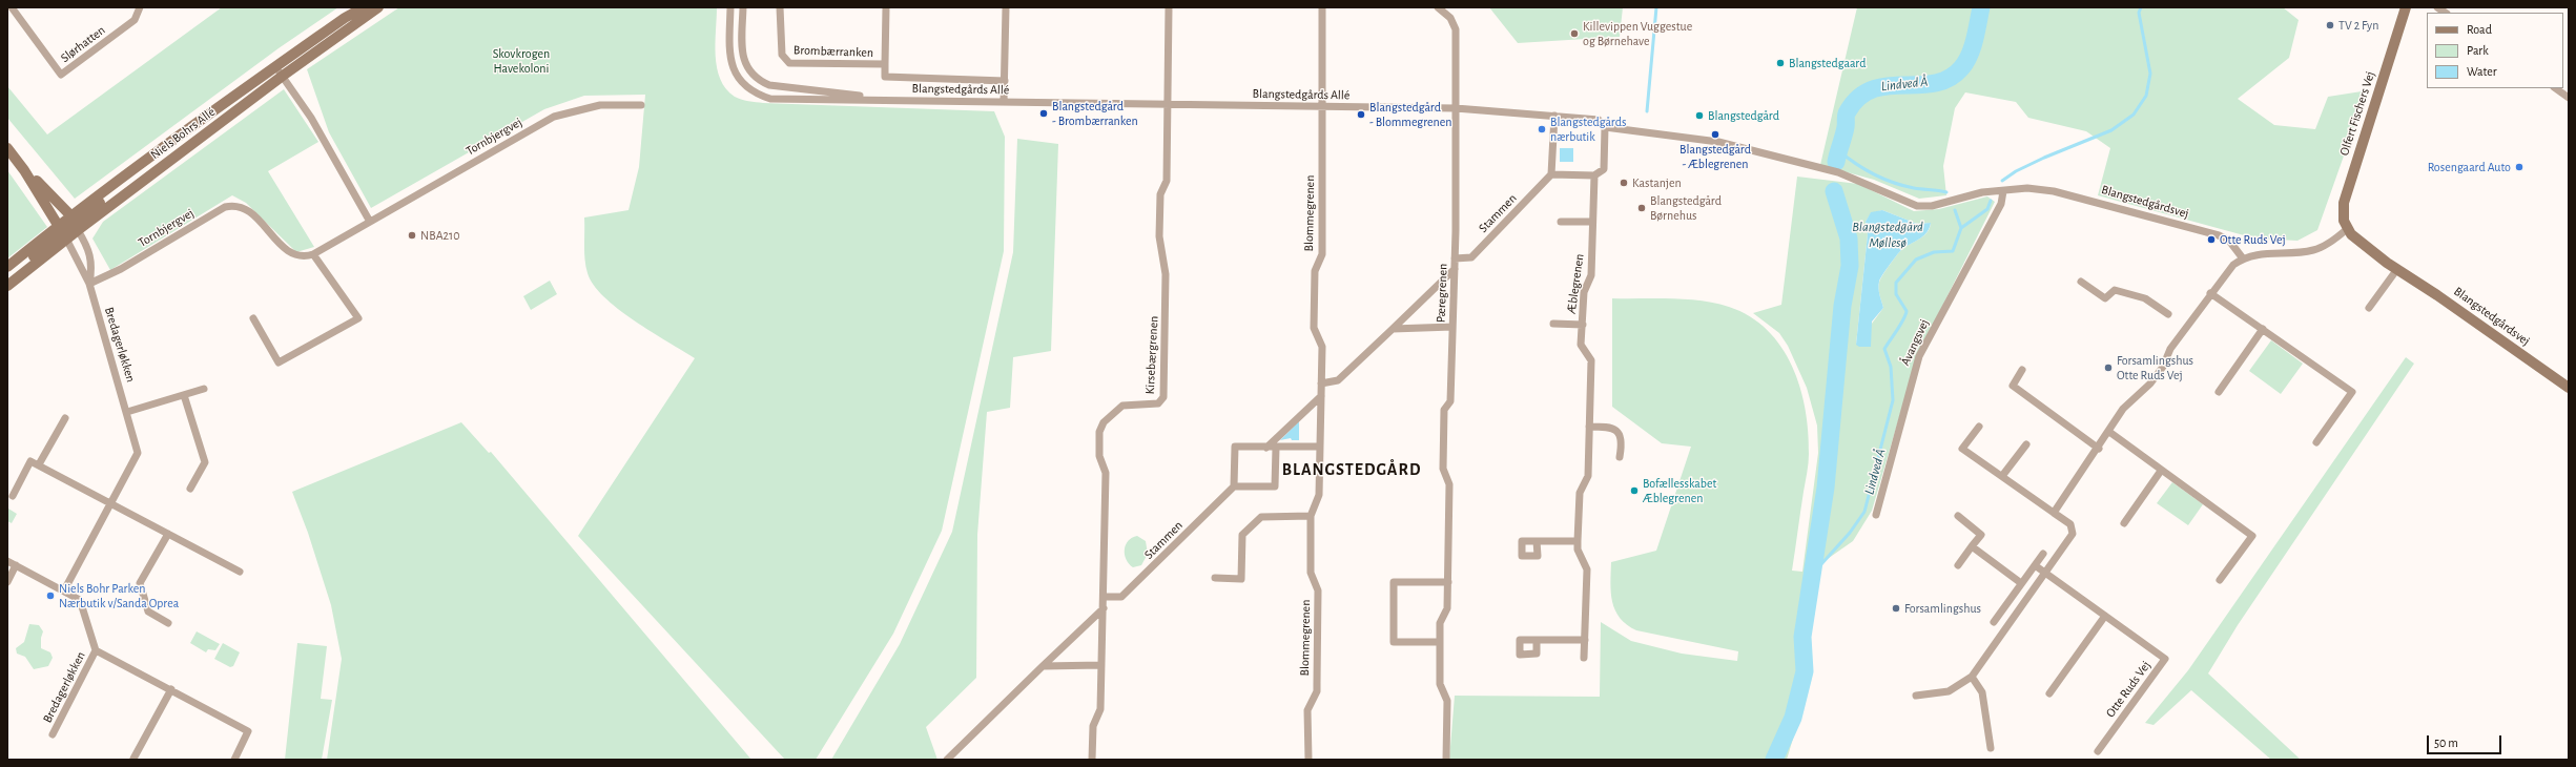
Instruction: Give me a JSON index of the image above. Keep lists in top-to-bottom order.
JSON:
{
  "streets": {
    "street": [
      "Slørhatten",
      "Brombærranken",
      "Blangstedgårds Allé",
      "Olfert Fischers Vej",
      "Niels Bohrs Allé",
      "Tornbjergvej",
      "Blangstedgårdsvej",
      "Blommegrenen",
      "Stammen",
      "Æblegrenen",
      "Pæregrenen",
      "Åvangsvej",
      "Bredagerløkken",
      "Kirsebærgrenen",
      "Otte Ruds Vej"
    ]
  },
  "crossings": [
    ["Blangstedgårds Allé", "Blangstedgårdsvej"],
    ["Blangstedgårds Allé", "Blommegrenen"],
    ["Blangstedgårds Allé", "Pæregrenen"],
    ["Blangstedgårds Allé", "Kirsebærgrenen"],
    ["Olfert Fischers Vej", "Blangstedgårdsvej"],
    ["Niels Bohrs Allé", "Bredagerløkken"],
    ["Tornbjergvej", "Bredagerløkken"],
    ["Blangstedgårdsvej", "Åvangsvej"],
    ["Stammen", "Pæregrenen"],
    ["Stammen", "Kirsebærgrenen"]
  ],
  "districts": ["BLANGSTEDGÅRD"],
  "water": ["Lindved Å", "Blangstedgård Møllesø"],
  "parks": ["Skovkrogen Havekoloni"],
  "places": [
    "TV 2 Fyn",
    "Killevippen Vuggestue og Børnehave",
    "Blangstedgaard",
    "Blangstedgård - Brombærranken",
    "Blangstedgård - Blommegrenen",
    "Blangstedgård",
    "Blangstedgårds nærbutik",
    "Blangstedgård - Æblegrenen",
    "Rosengaard Auto",
    "Kastanjen",
    "Blangstedgård Børnehus",
    "NBA210",
    "Otte Ruds Vej",
    "Forsamlingshus Otte Ruds Vej",
    "Bofællesskabet Æblegrenen",
    "Niels Bohr Parken Nærbutik v/Sanda Oprea",
    "Forsamlingshus"
  ],
  "legend": ["Road", "Park", "Water"],
  "scale_bar": "50 m"
}
